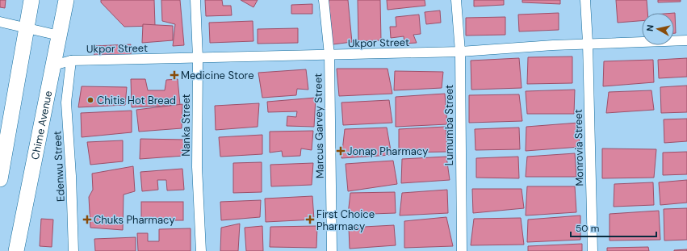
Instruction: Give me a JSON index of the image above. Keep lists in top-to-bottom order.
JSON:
{
  "streets": {
    "main road": ["Chime Avenue"],
    "street": [
      "Ukpor Street",
      "Nanka Street",
      "Lumumba Street",
      "Marcus Garvey Street",
      "Monrovia Street",
      "Edenwu Street"
    ]
  },
  "crossings": [
    ["Ukpor Street", "Nanka Street"],
    ["Ukpor Street", "Lumumba Street"],
    ["Ukpor Street", "Chime Avenue"],
    ["Ukpor Street", "Marcus Garvey Street"],
    ["Ukpor Street", "Monrovia Street"],
    ["Ukpor Street", "Edenwu Street"]
  ],
  "places": {
    "health": [
      "Medicine Store",
      "Jonap Pharmacy",
      "Chuks Pharmacy",
      "First Choice Pharmacy"
    ],
    "other": ["Chitis Hot Bread"]
  },
  "scale_bar": "50 m",
  "north": "left"
}
